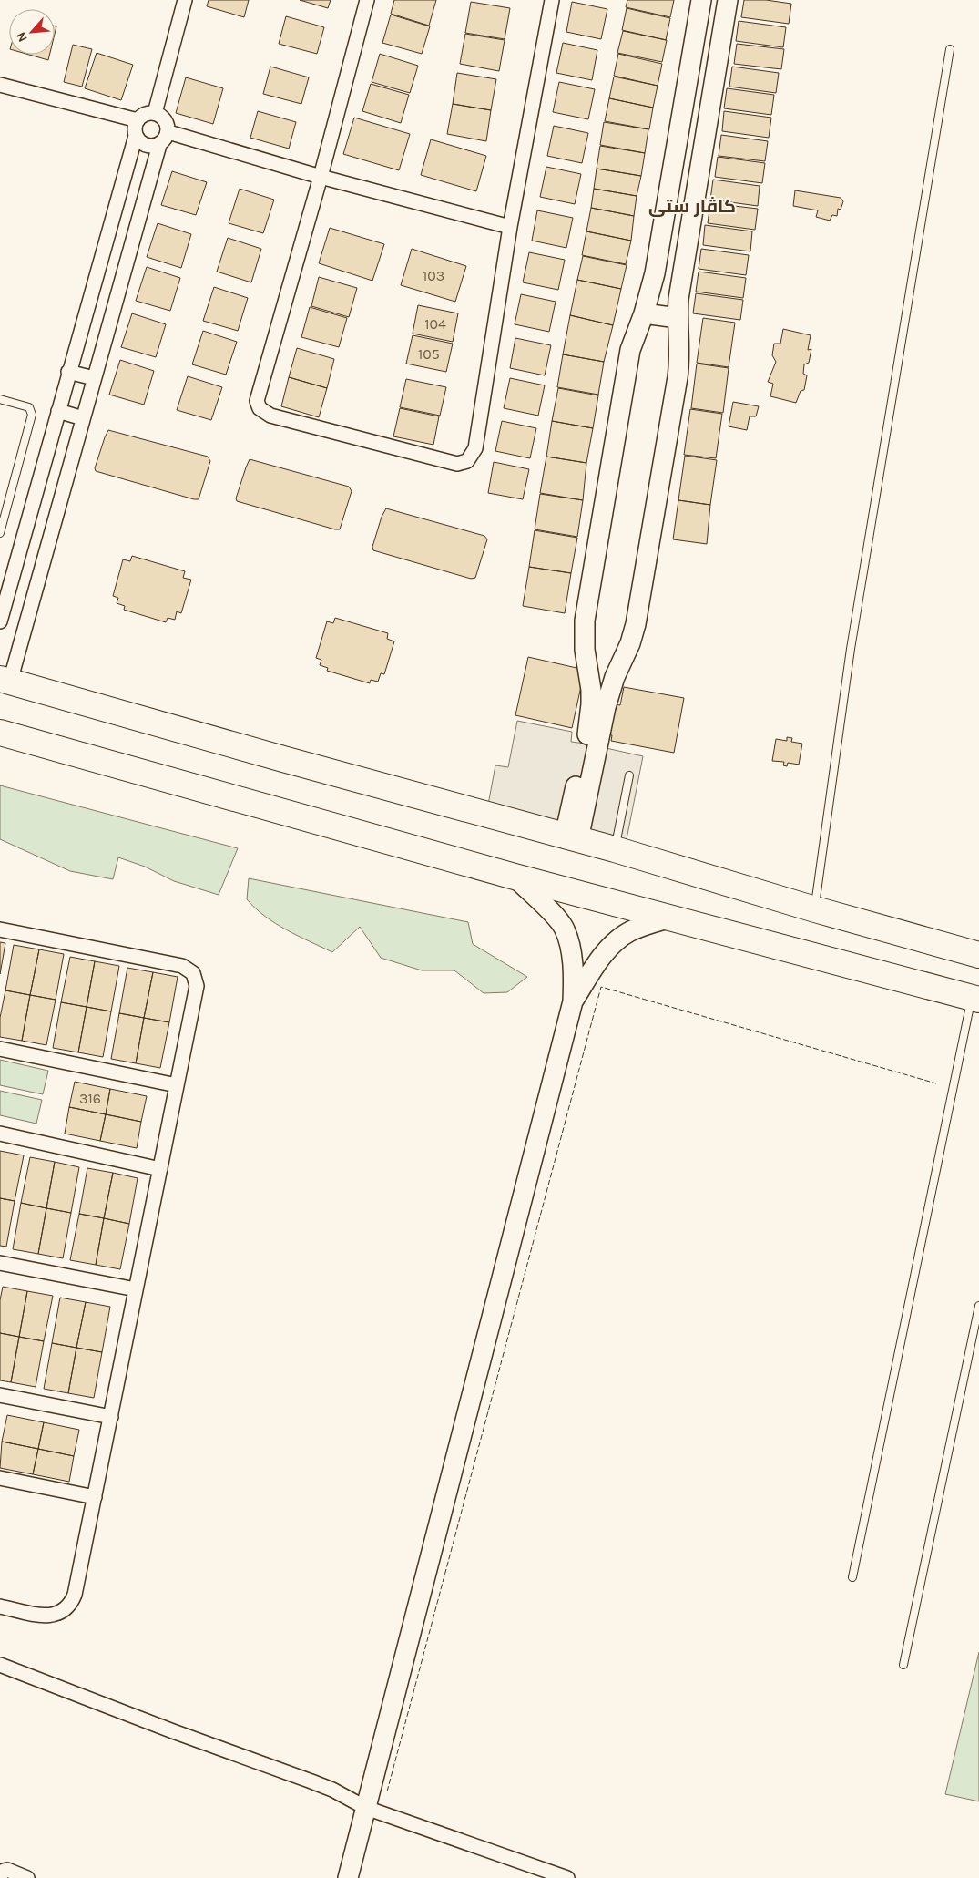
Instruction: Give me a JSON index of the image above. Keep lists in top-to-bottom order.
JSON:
{
  "districts": ["کاڤار ستی"],
  "house_numbers": [
    "103",
    "104",
    "105",
    "316"
  ],
  "north": "bottom left"
}
